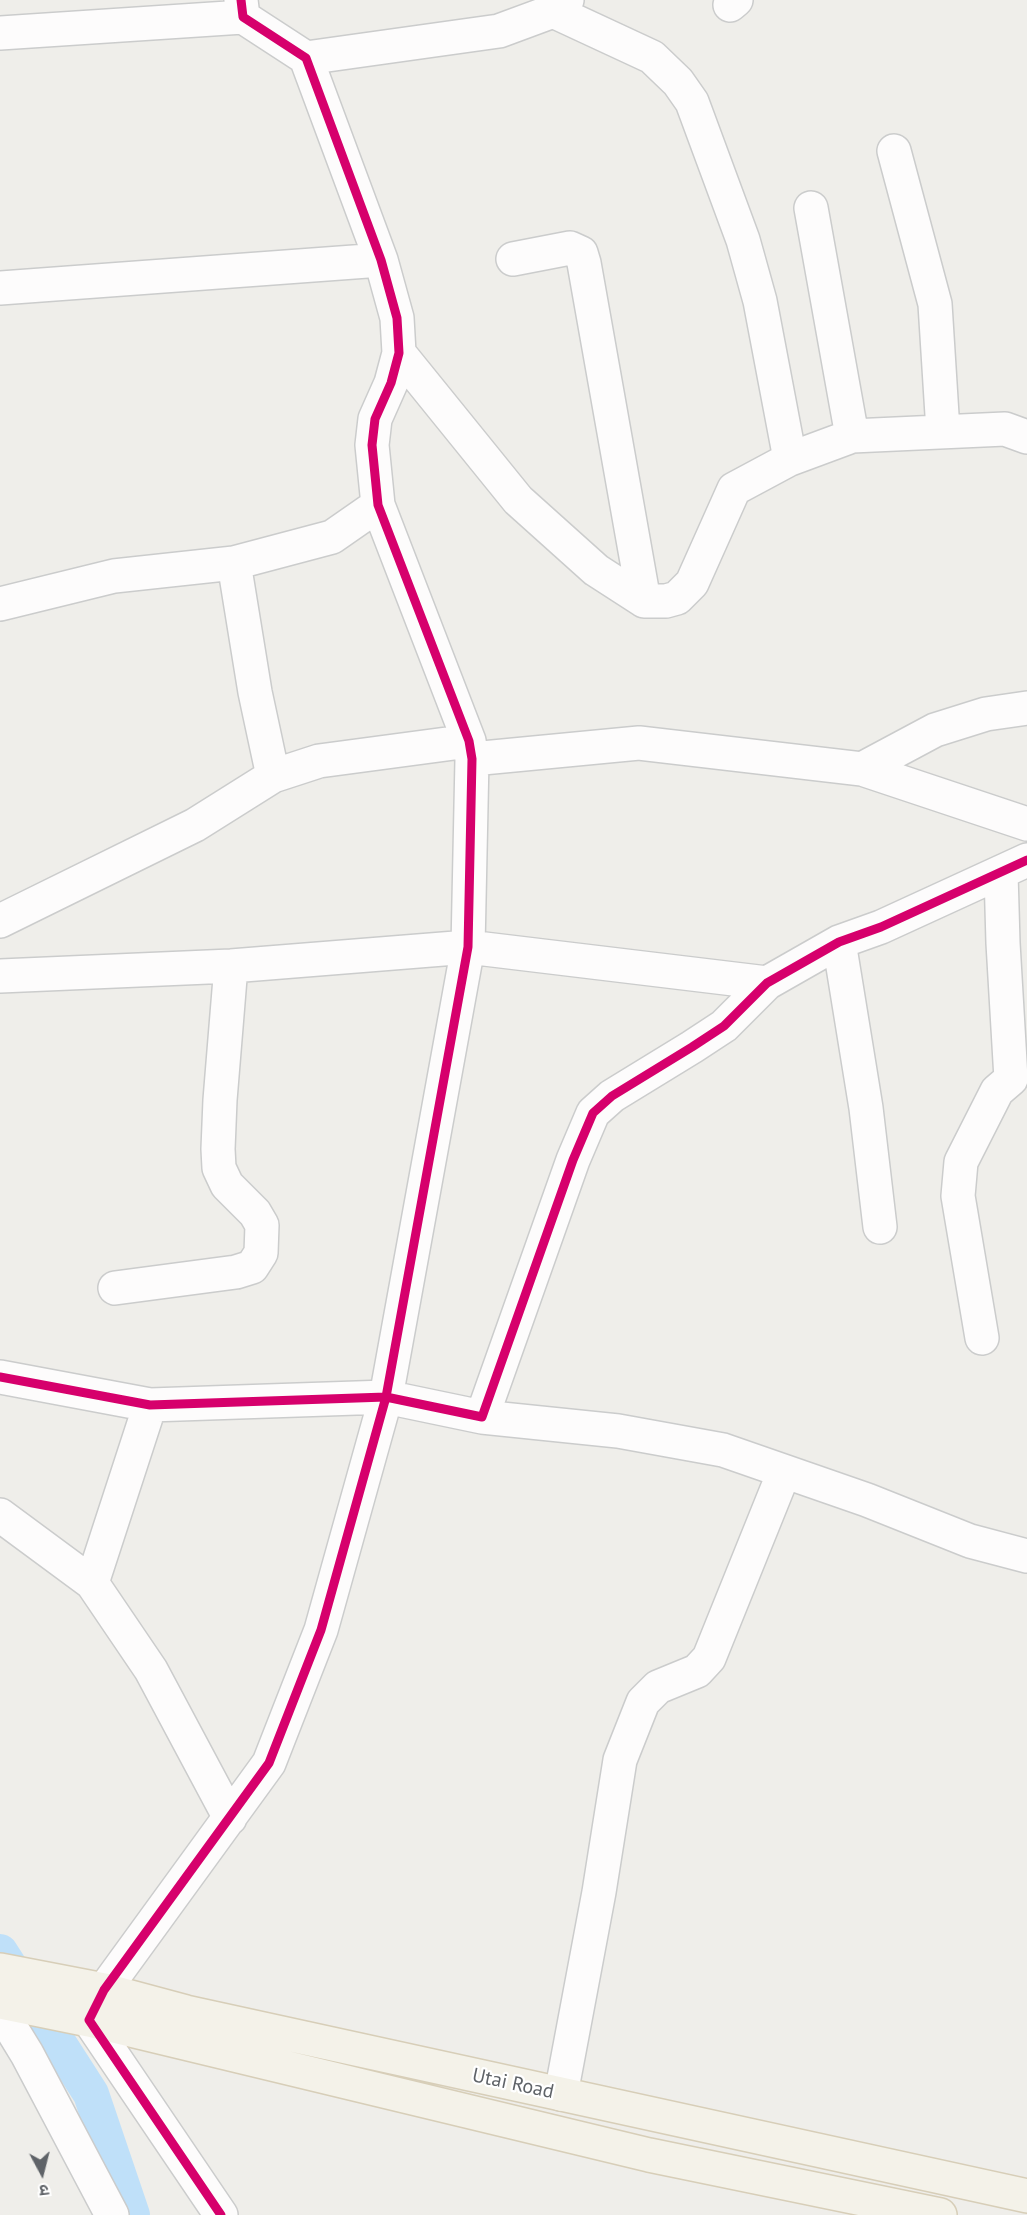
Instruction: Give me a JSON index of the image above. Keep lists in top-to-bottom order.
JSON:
{
  "streets": {
    "main road": ["Utai Road"]
  },
  "north": "bottom"
}
